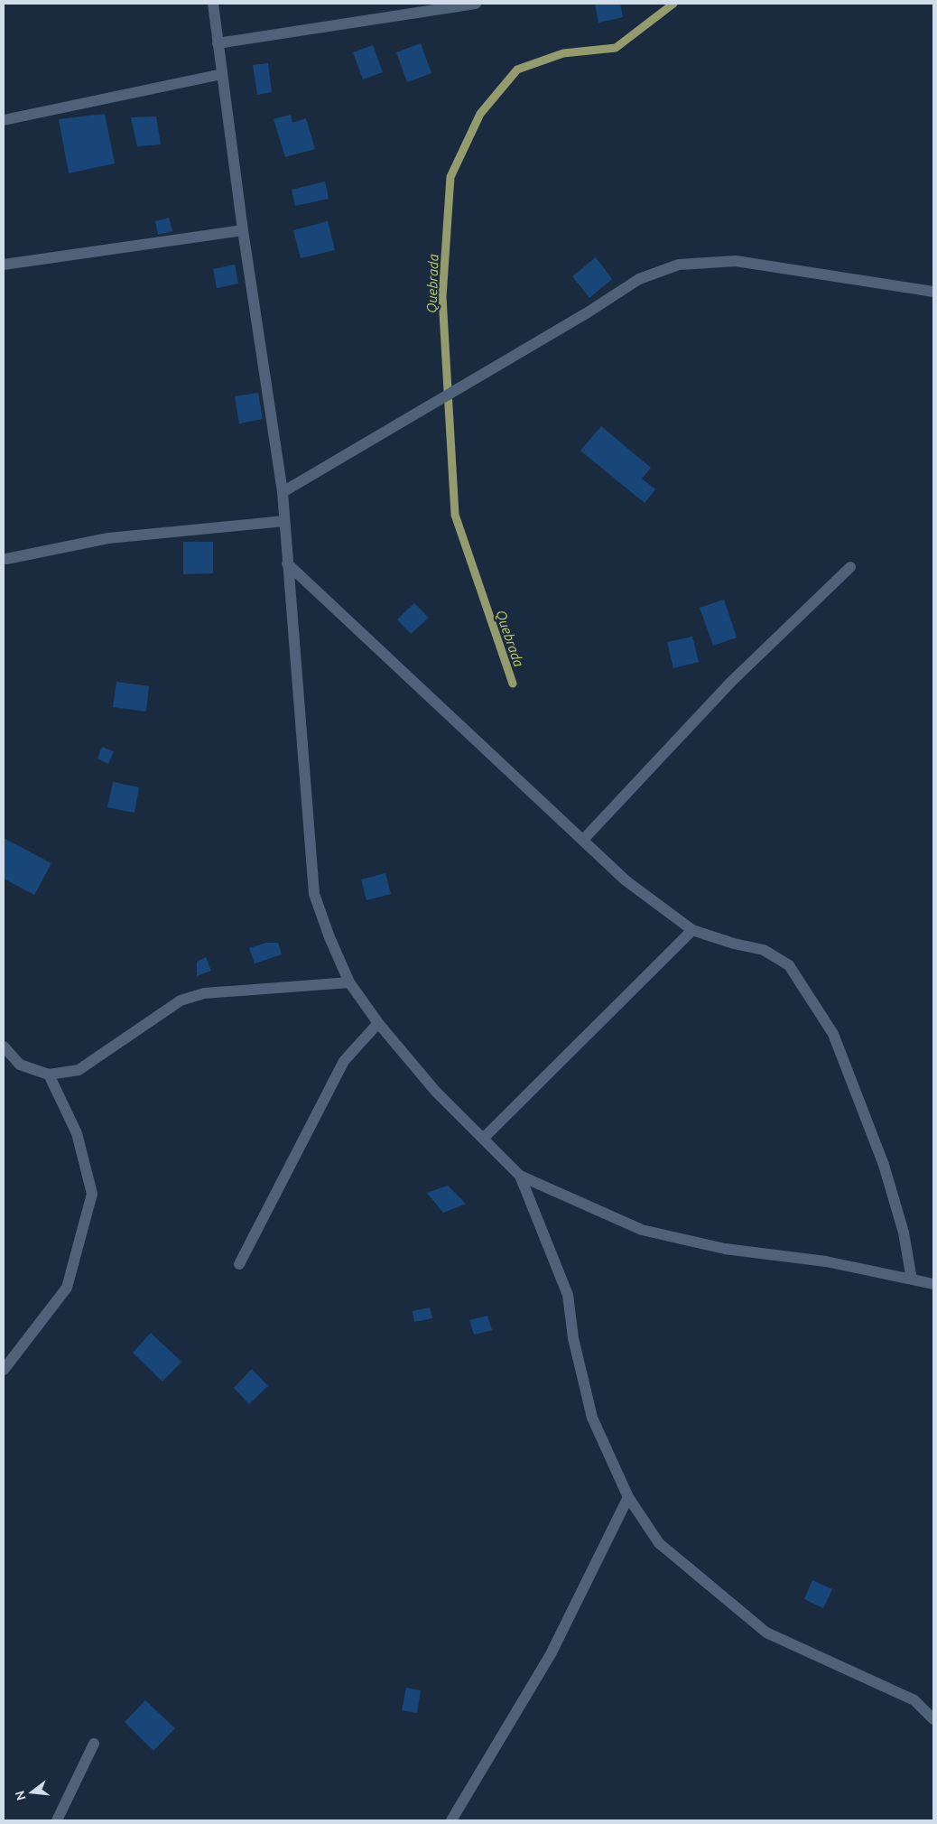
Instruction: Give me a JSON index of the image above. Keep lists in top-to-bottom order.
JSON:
{
  "water": ["Quebrada"],
  "north": "left"
}
